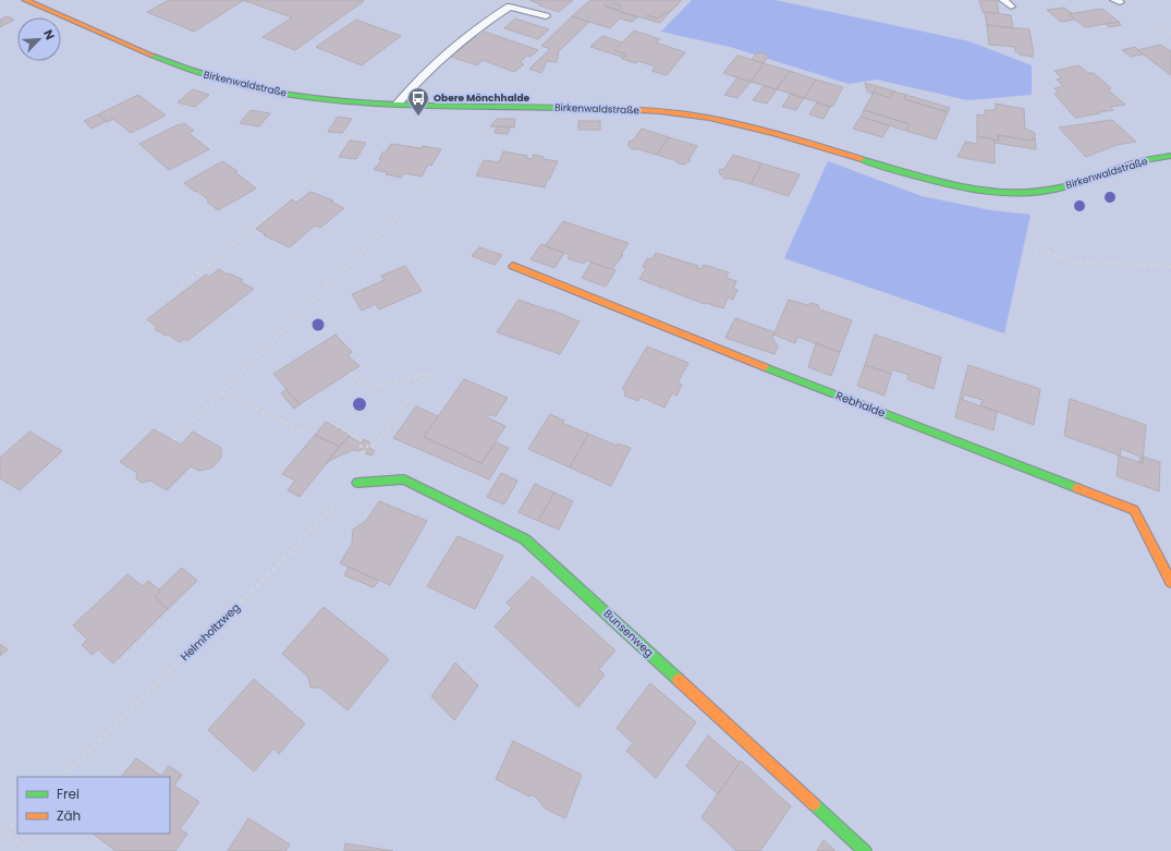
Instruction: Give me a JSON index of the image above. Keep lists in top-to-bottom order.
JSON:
{
  "streets": {
    "street": ["Birkenwaldstraße", "Rebhalde", "Bunsenweg"],
    "path": ["Helmholtzweg"]
  },
  "crossings": [
    ["Helmholtzweg", "Bunsenweg"]
  ],
  "places": {
    "bus stop": ["Obere Mönchhalde"]
  },
  "legend": ["Frei", "Zäh"],
  "north": "top right"
}
